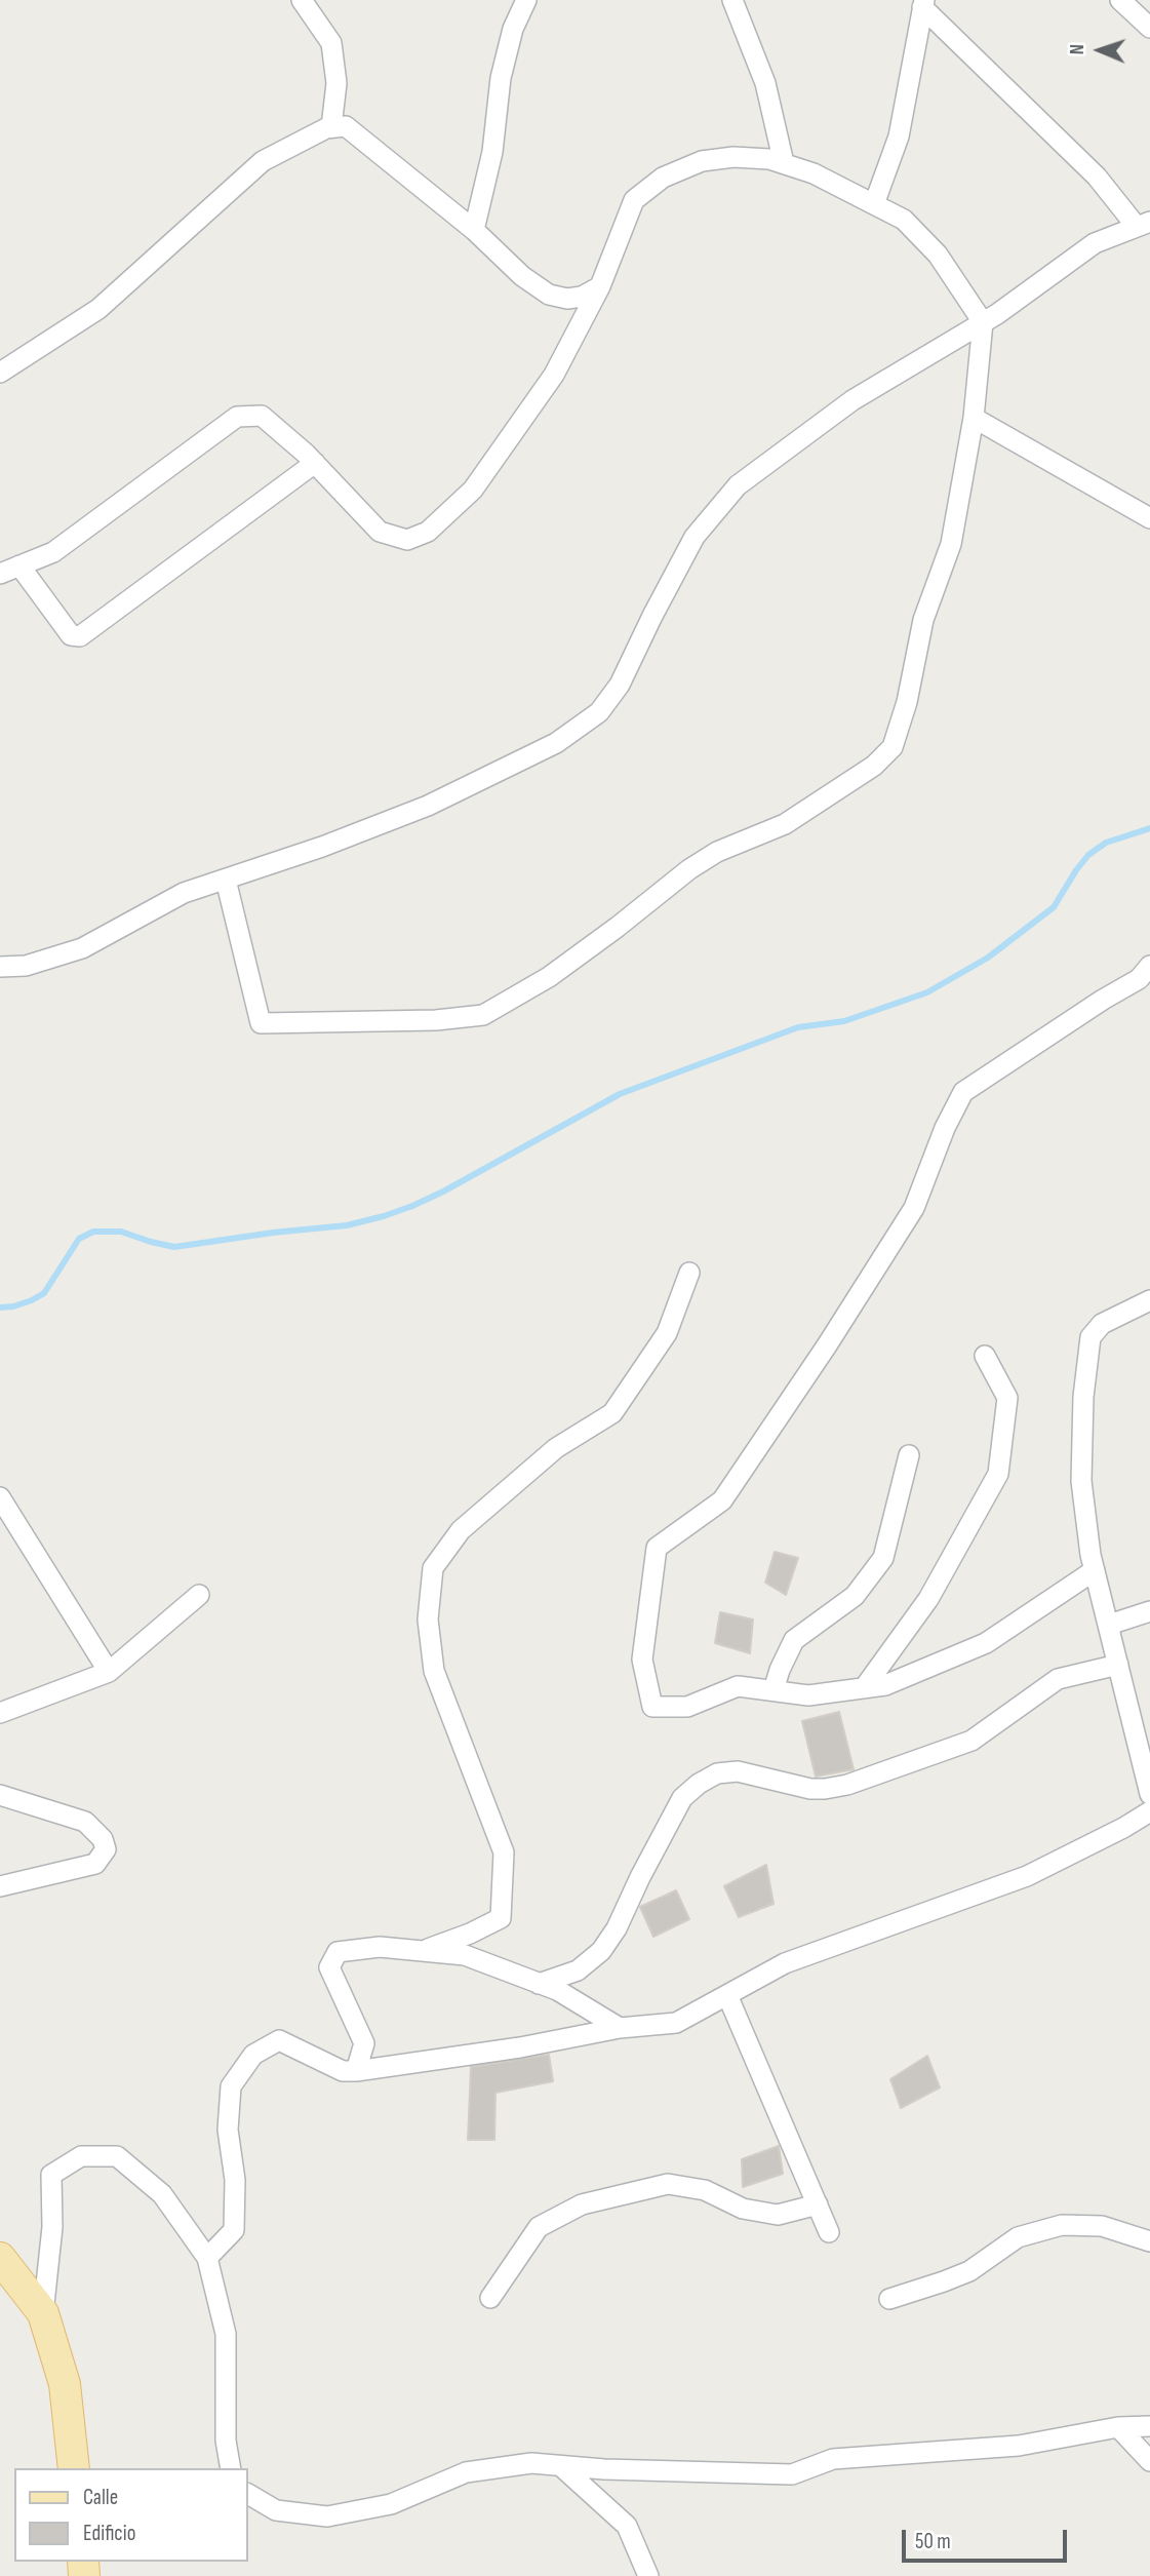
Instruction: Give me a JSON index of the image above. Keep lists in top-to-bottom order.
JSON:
{
  "legend": ["Calle", "Edificio"],
  "scale_bar": "50 m",
  "north": "left"
}
